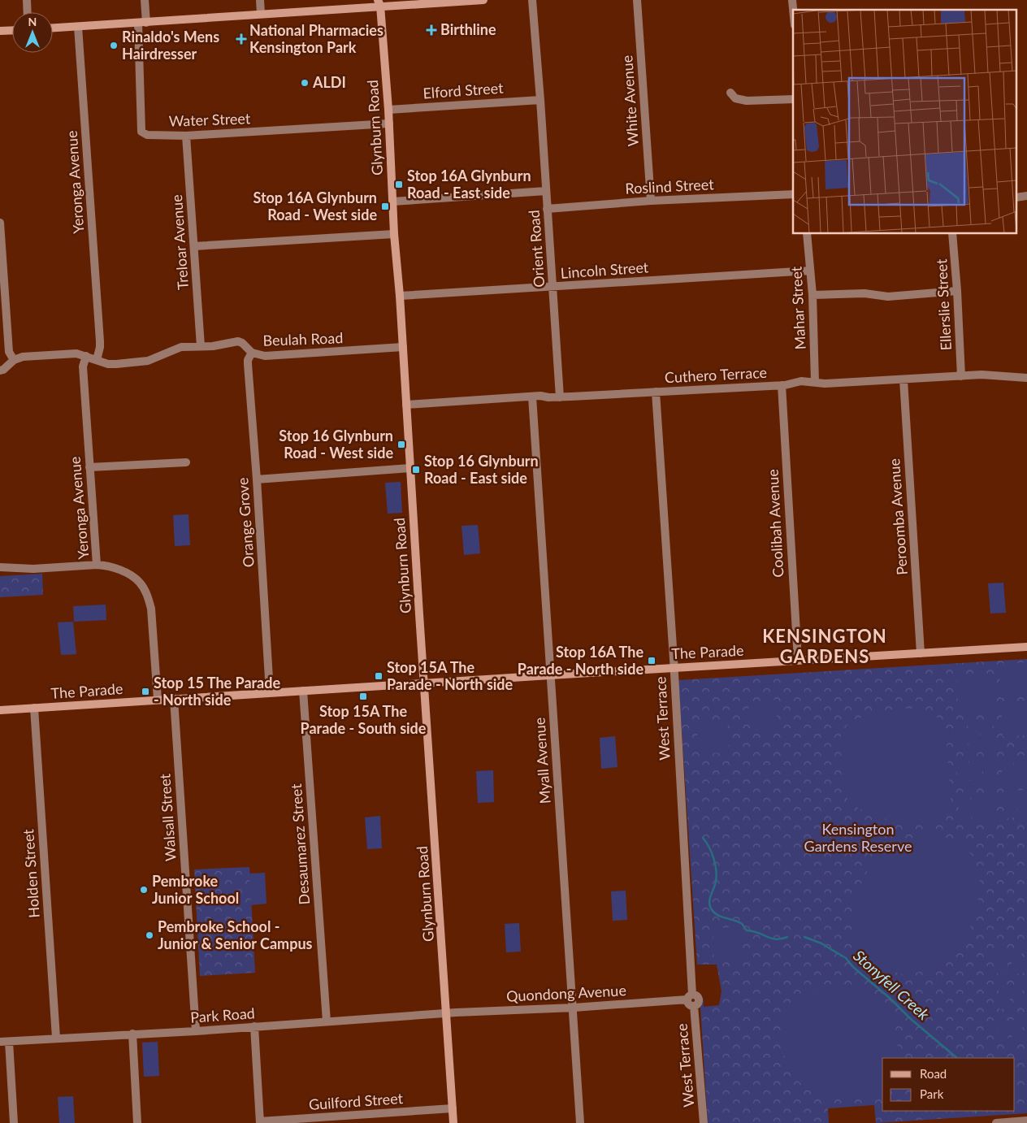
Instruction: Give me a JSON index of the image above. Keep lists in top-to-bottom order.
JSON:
{
  "streets": {
    "main road": ["Glynburn Road", "The Parade"],
    "street": [
      "Elford Street",
      "White Avenue",
      "Water Street",
      "Yeronga Avenue",
      "Roslind Street",
      "Treloar Avenue",
      "Orient Road",
      "Lincoln Street",
      "Ellerslie Street",
      "Mahar Street",
      "Beulah Road",
      "Cuthero Terrace",
      "Peroomba Avenue",
      "Orange Grove",
      "Coolibah Avenue",
      "West Terrace",
      "Myall Avenue",
      "Walsall Street",
      "Desaumarez Street",
      "Holden Street",
      "Quondong Avenue",
      "Park Road",
      "Guilford Street"
    ]
  },
  "crossings": [
    ["Elford Street", "Glynburn Road"],
    ["Elford Street", "Orient Road"],
    ["White Avenue", "Roslind Street"],
    ["Water Street", "Glynburn Road"],
    ["Water Street", "Treloar Avenue"],
    ["Glynburn Road", "Lincoln Street"],
    ["Glynburn Road", "Beulah Road"],
    ["Glynburn Road", "Cuthero Terrace"],
    ["Glynburn Road", "The Parade"],
    ["Glynburn Road", "Quondong Avenue"],
    ["Glynburn Road", "Park Road"],
    ["Glynburn Road", "Guilford Street"],
    ["Yeronga Avenue", "Beulah Road"],
    ["Yeronga Avenue", "The Parade"],
    ["Roslind Street", "Orient Road"],
    ["Treloar Avenue", "Beulah Road"],
    ["Orient Road", "Lincoln Street"],
    ["Orient Road", "Cuthero Terrace"],
    ["Lincoln Street", "Mahar Street"],
    ["Ellerslie Street", "Cuthero Terrace"],
    ["Mahar Street", "Cuthero Terrace"],
    ["Beulah Road", "Orange Grove"],
    ["Cuthero Terrace", "Peroomba Avenue"],
    ["Cuthero Terrace", "Coolibah Avenue"],
    ["Cuthero Terrace", "West Terrace"],
    ["Cuthero Terrace", "Myall Avenue"],
    ["Peroomba Avenue", "The Parade"],
    ["Orange Grove", "The Parade"],
    ["Coolibah Avenue", "The Parade"],
    ["The Parade", "West Terrace"],
    ["The Parade", "Myall Avenue"],
    ["The Parade", "Walsall Street"],
    ["The Parade", "Desaumarez Street"],
    ["The Parade", "Holden Street"],
    ["West Terrace", "Quondong Avenue"],
    ["Myall Avenue", "Quondong Avenue"],
    ["Walsall Street", "Park Road"],
    ["Desaumarez Street", "Park Road"],
    ["Holden Street", "Park Road"],
    ["Quondong Avenue", "Park Road"]
  ],
  "districts": ["KENSINGTON GARDENS"],
  "water": ["Stonyfell Creek"],
  "parks": ["Kensington Gardens Reserve"],
  "places": {
    "health": ["Birthline", "National Pharmacies Kensington Park"],
    "other": [
      "Rinaldo's Mens Hairdresser",
      "ALDI",
      "Pembroke Junior School",
      "Pembroke School - Junior & Senior Campus"
    ],
    "transit": [
      "Stop 16A Glynburn Road - East side",
      "Stop 16A Glynburn Road - West side",
      "Stop 16 Glynburn Road - West side",
      "Stop 16 Glynburn Road - East side",
      "Stop 16A The Parade - North side",
      "Stop 15A The Parade - North side",
      "Stop 15 The Parade - North side",
      "Stop 15A The Parade - South side"
    ]
  },
  "legend": ["Road", "Park"],
  "north": "top"
}
